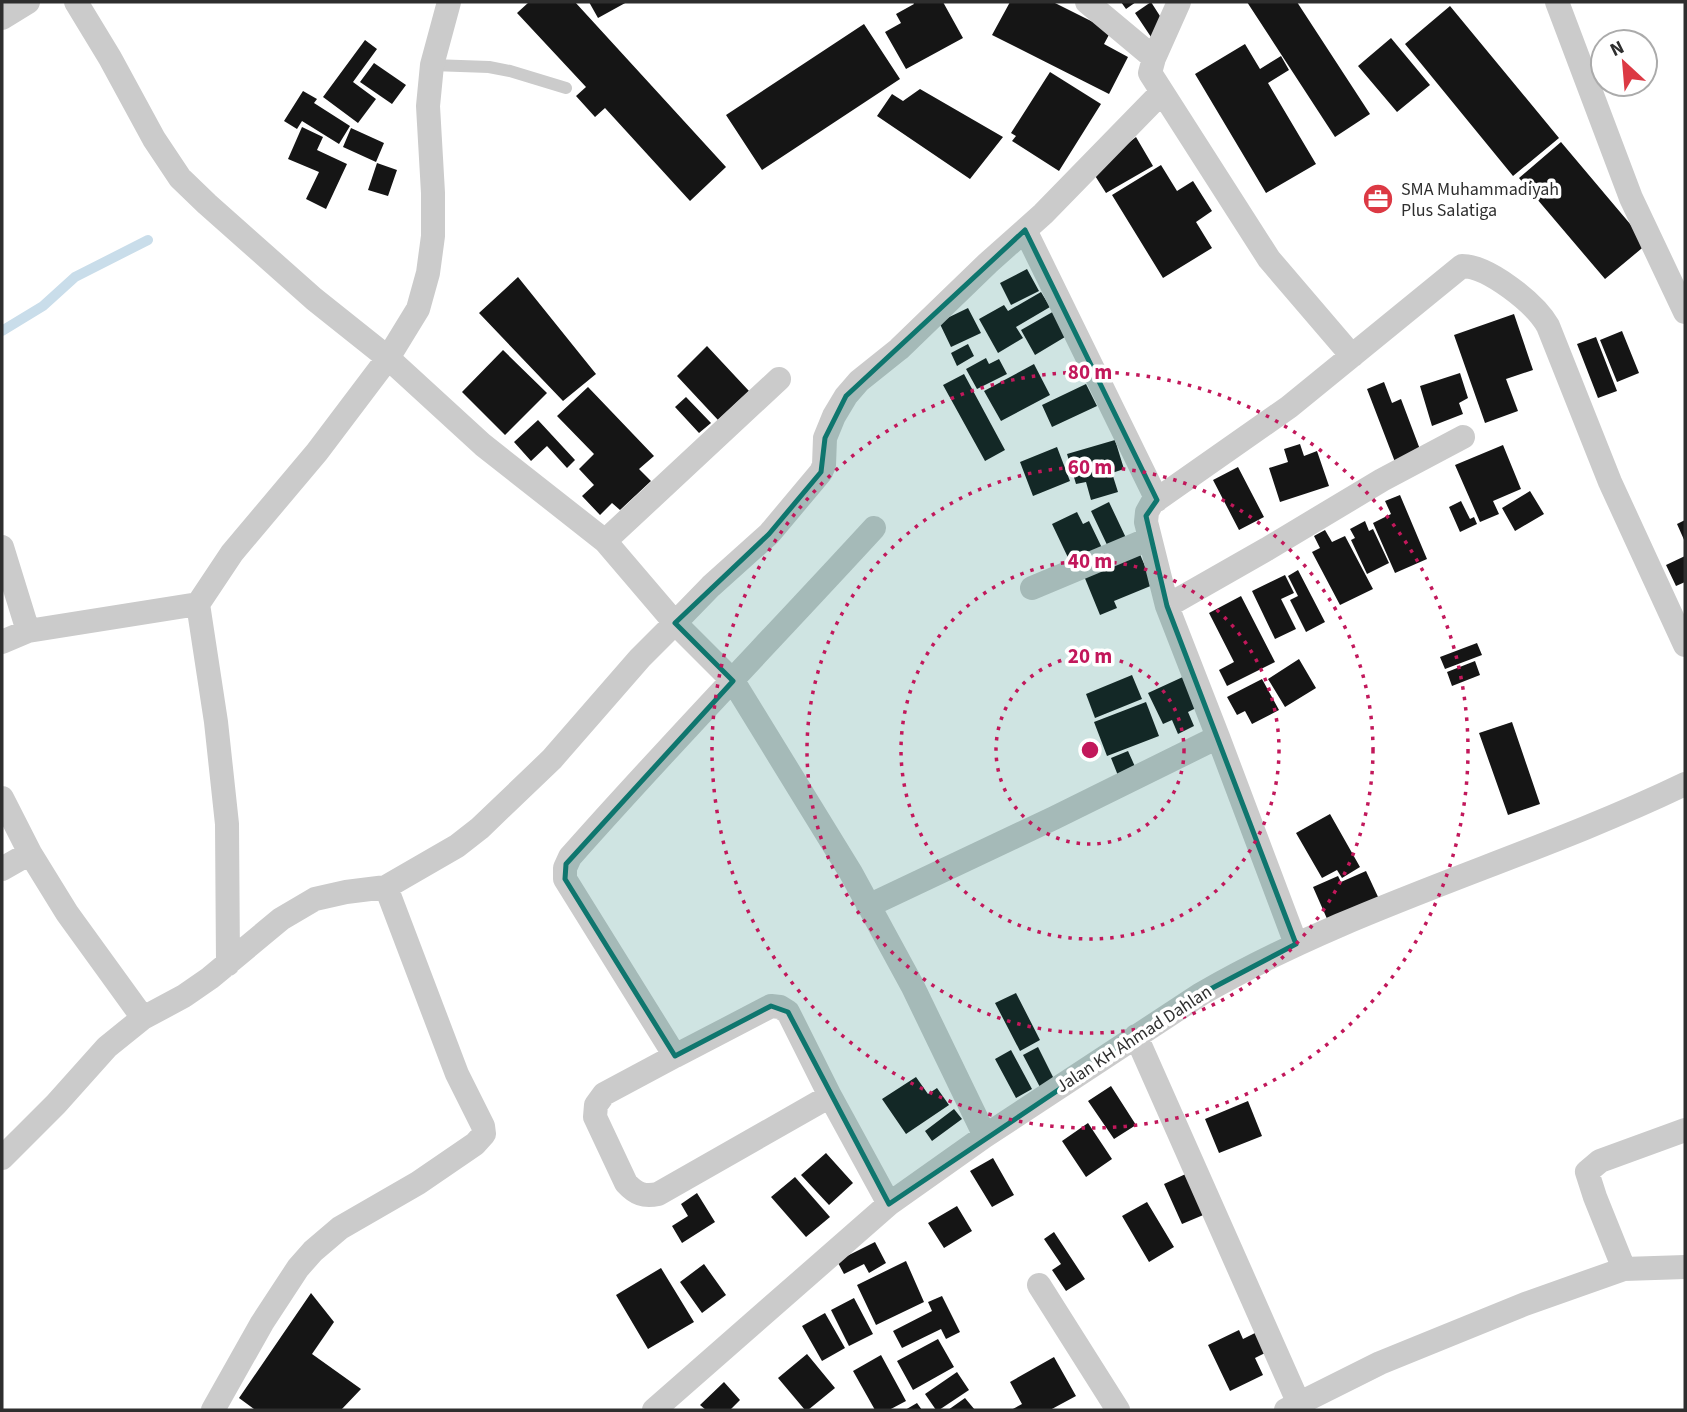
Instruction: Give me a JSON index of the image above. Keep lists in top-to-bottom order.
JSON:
{
  "streets": {
    "street": ["Jalan KH Ahmad Dahlan"]
  },
  "places": {
    "office": ["SMA Muhammadiyah Plus Salatiga"]
  },
  "north": "top left",
  "rings": [
    "80 m",
    "60 m",
    "40 m",
    "20 m"
  ]
}
